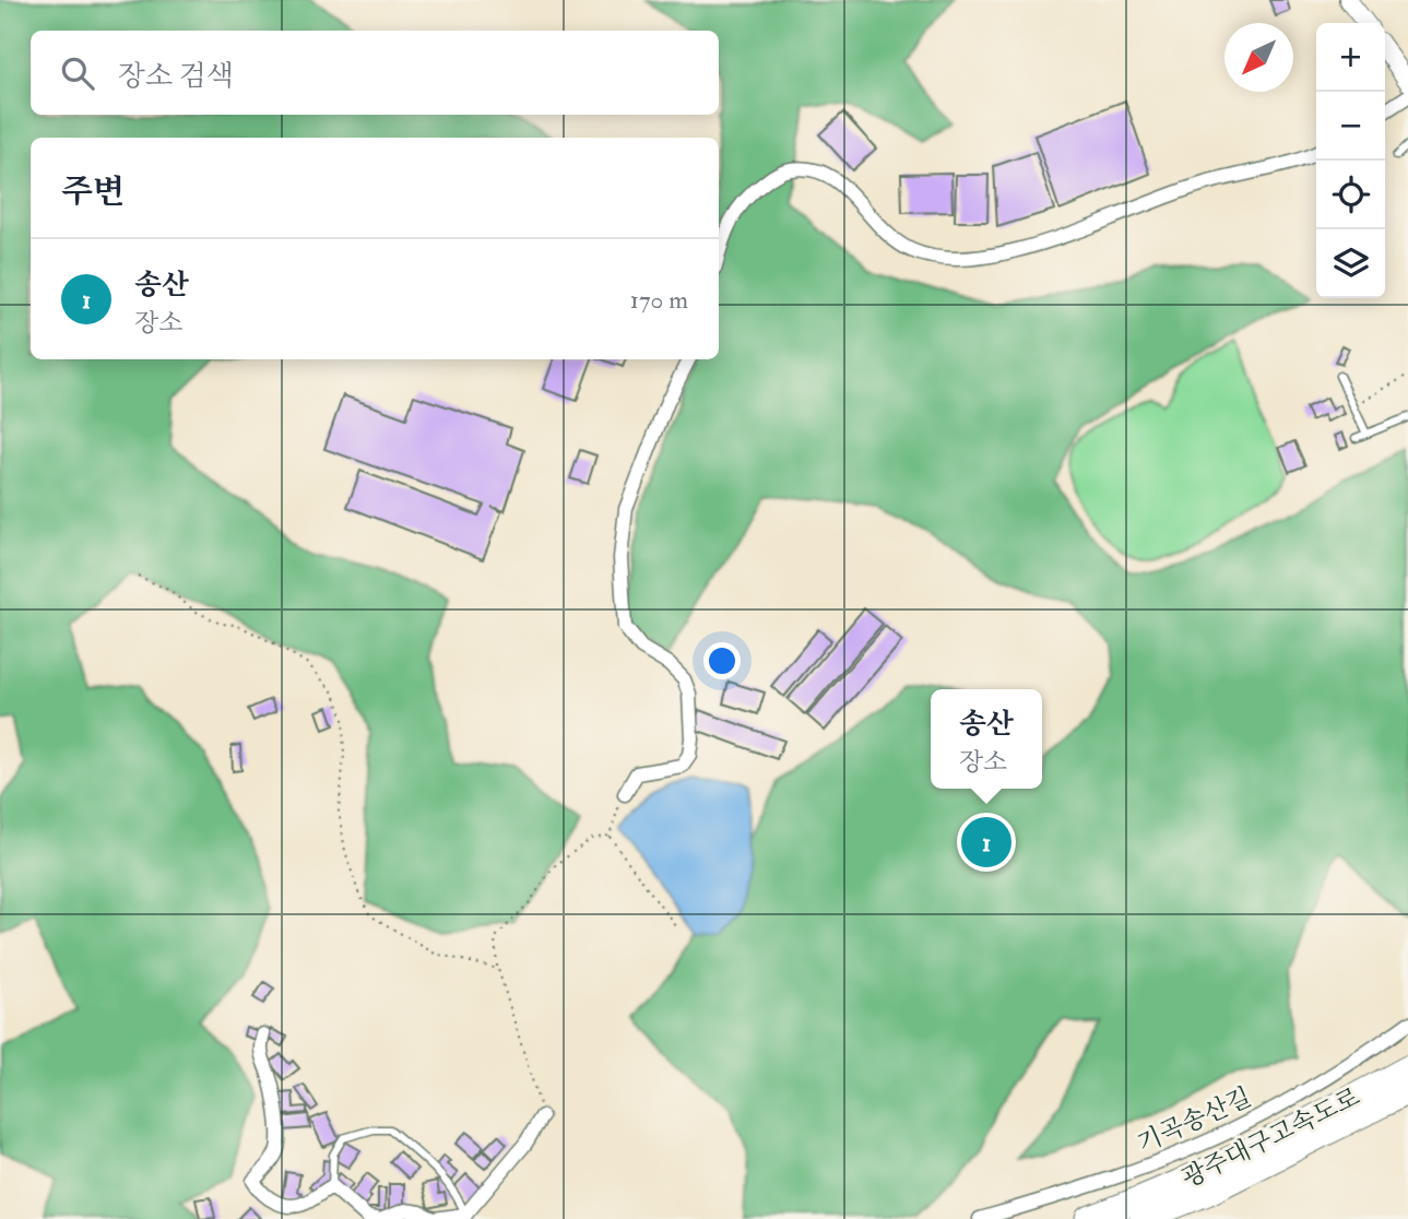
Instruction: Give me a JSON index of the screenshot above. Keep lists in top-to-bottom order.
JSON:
{
  "streets": {
    "highway": ["광주대구고속도로"],
    "street": ["기곡송산길"]
  },
  "north": "bottom left",
  "page": {
    "map_buttons": ["+", "−"],
    "search": "장소 검색",
    "heading": "주변",
    "list": [
      {
        "mark": "1",
        "name": "송산",
        "note": "장소",
        "value": "170 m"
      }
    ],
    "popup": ["송산", "장소"],
    "pins": "1"
  }
}
